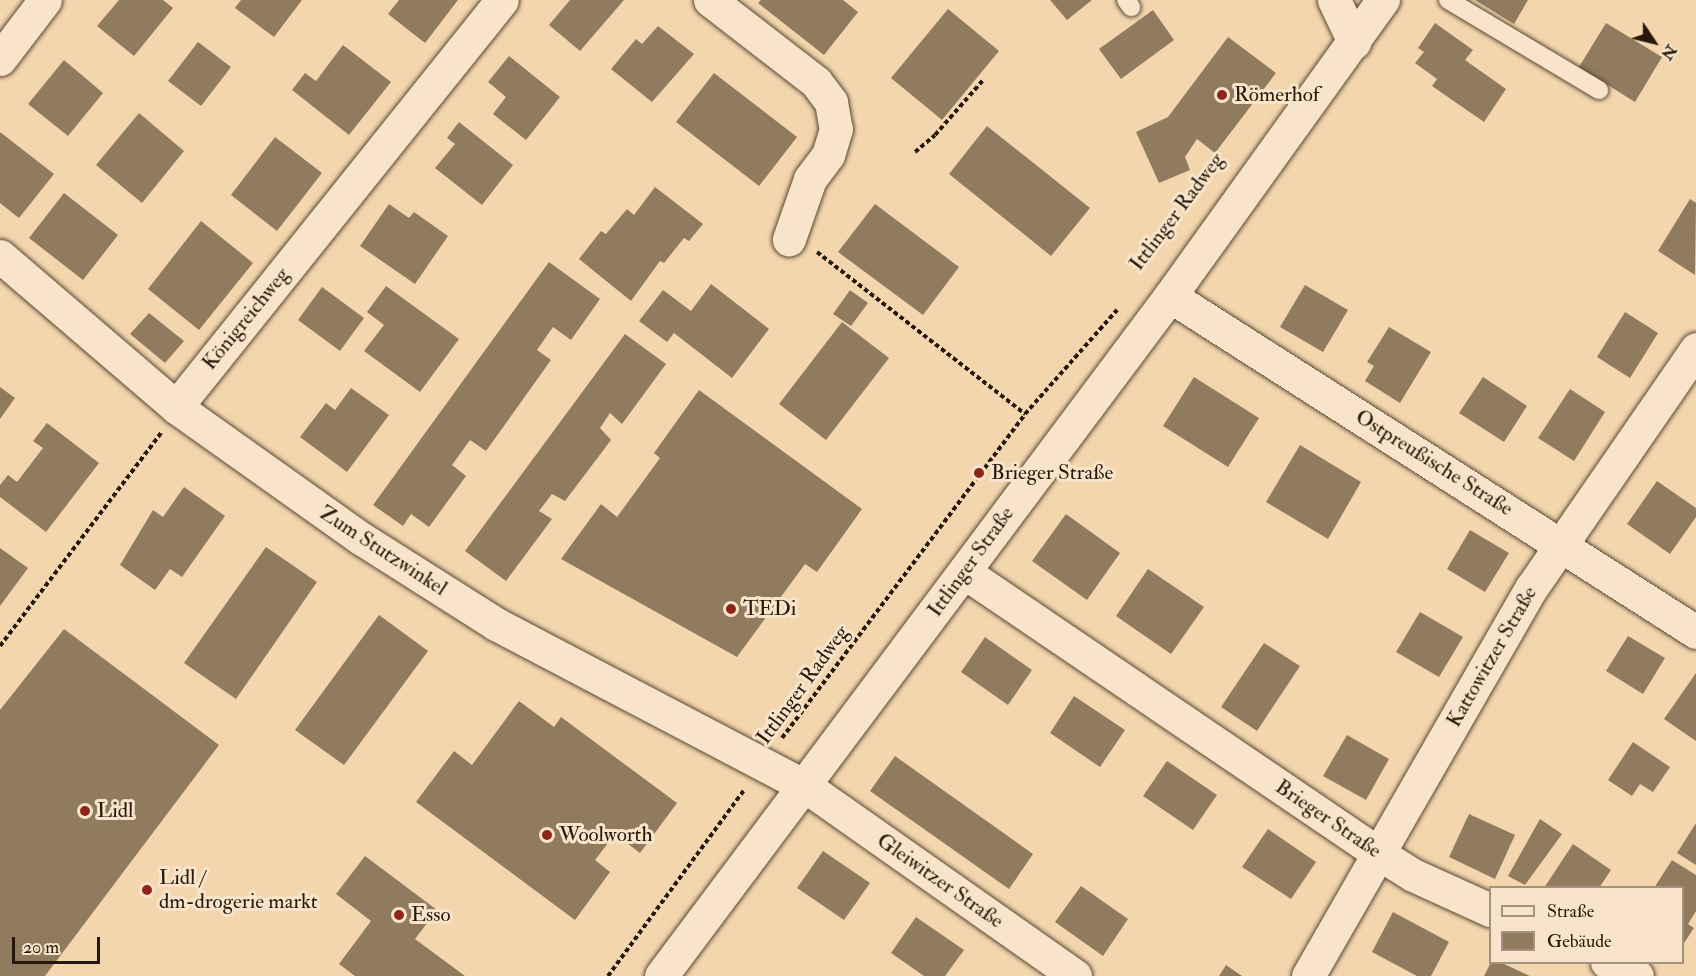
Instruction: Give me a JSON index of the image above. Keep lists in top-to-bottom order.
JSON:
{
  "streets": {
    "street": [
      "Königreichweg",
      "Ostpreußische Straße",
      "Zum Stutzwinkel",
      "Ittlinger Straße",
      "Kattowitzer Straße",
      "Brieger Straße",
      "Gleiwitzer Straße"
    ],
    "path": ["Ittlinger Radweg"]
  },
  "crossings": [
    ["Ittlinger Radweg", "Zum Stutzwinkel"],
    ["Königreichweg", "Zum Stutzwinkel"],
    ["Ostpreußische Straße", "Ittlinger Straße"],
    ["Ostpreußische Straße", "Kattowitzer Straße"],
    ["Zum Stutzwinkel", "Ittlinger Straße"],
    ["Zum Stutzwinkel", "Gleiwitzer Straße"],
    ["Ittlinger Straße", "Brieger Straße"],
    ["Ittlinger Straße", "Gleiwitzer Straße"],
    ["Kattowitzer Straße", "Brieger Straße"]
  ],
  "places": [
    "Römerhof",
    "Brieger Straße",
    "TEDi",
    "Lidl",
    "Woolworth",
    "Lidl / dm-drogerie markt",
    "Esso"
  ],
  "legend": ["Straße", "Gebäude"],
  "scale_bar": "20 m",
  "north": "bottom right"
}
